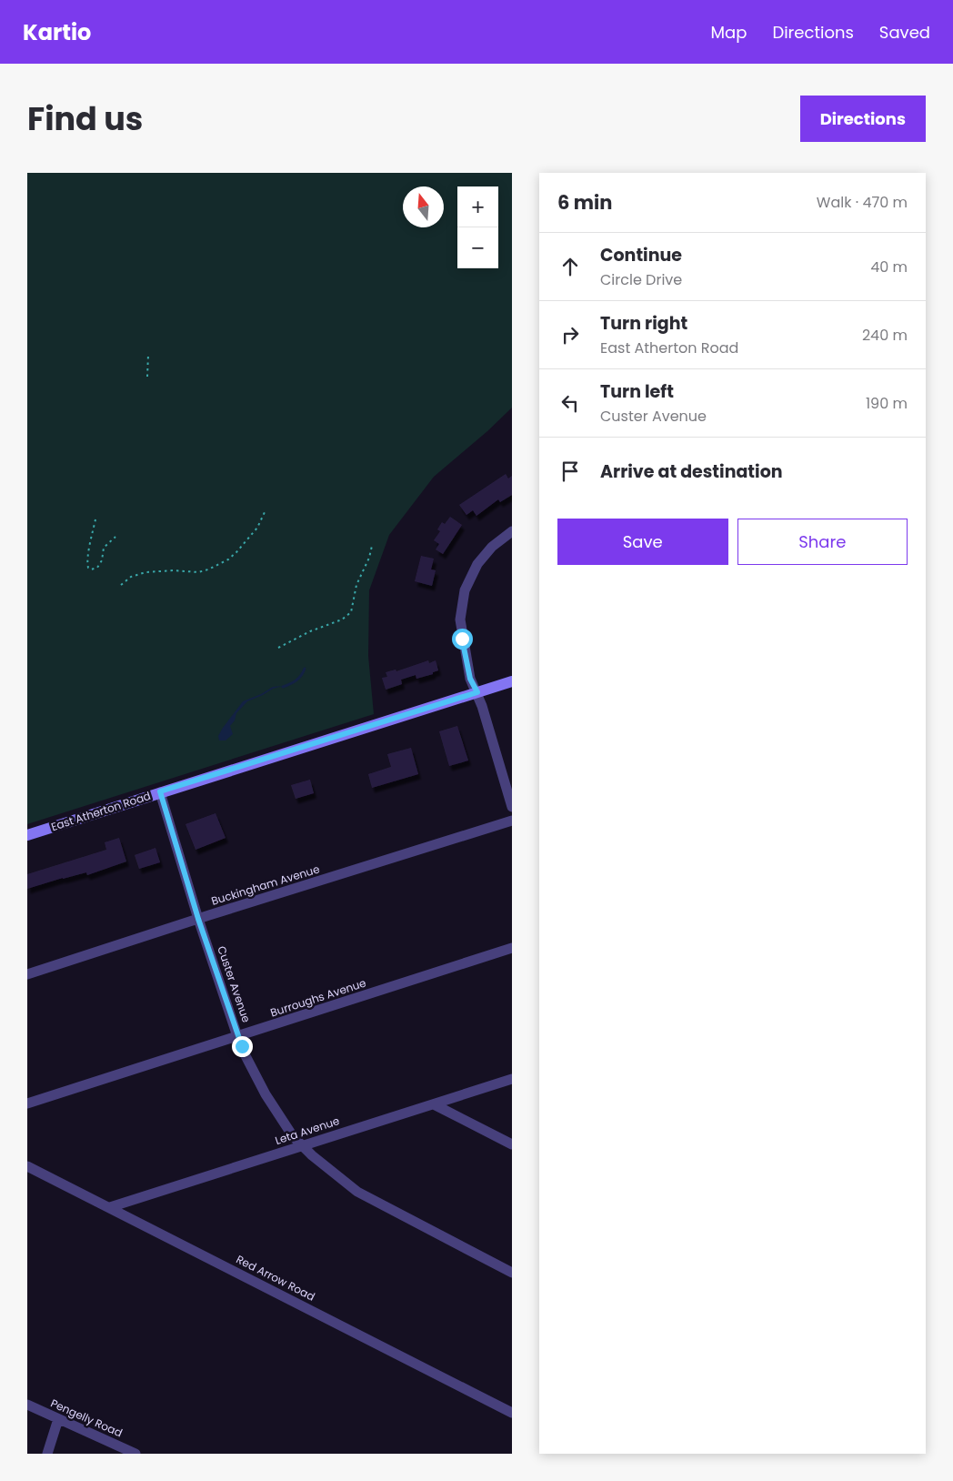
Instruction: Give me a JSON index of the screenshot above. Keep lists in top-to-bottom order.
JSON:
{
  "streets": {
    "street": [
      "East Atherton Road",
      "Buckingham Avenue",
      "Custer Avenue",
      "Burroughs Avenue",
      "Leta Avenue",
      "Red Arrow Road",
      "Pengelly Road"
    ]
  },
  "crossings": [
    ["East Atherton Road", "Custer Avenue"],
    ["Buckingham Avenue", "Custer Avenue"],
    ["Custer Avenue", "Burroughs Avenue"],
    ["Custer Avenue", "Leta Avenue"],
    ["Leta Avenue", "Red Arrow Road"]
  ],
  "north": "top",
  "page": {
    "header": "Kartio",
    "nav": ["Map", "Directions", "Saved"],
    "title": "Find us",
    "buttons": [
      "Directions",
      ["Save", "Share"]
    ],
    "heading": ["6 min", "Walk · 470 m"],
    "map_buttons": ["+", "−"],
    "list": [
      ["Continue", "Circle Drive", "40 m"],
      ["Turn right", "East Atherton Road", "240 m"],
      ["Turn left", "Custer Avenue", "190 m"],
      "Arrive at destination"
    ]
  }
}
